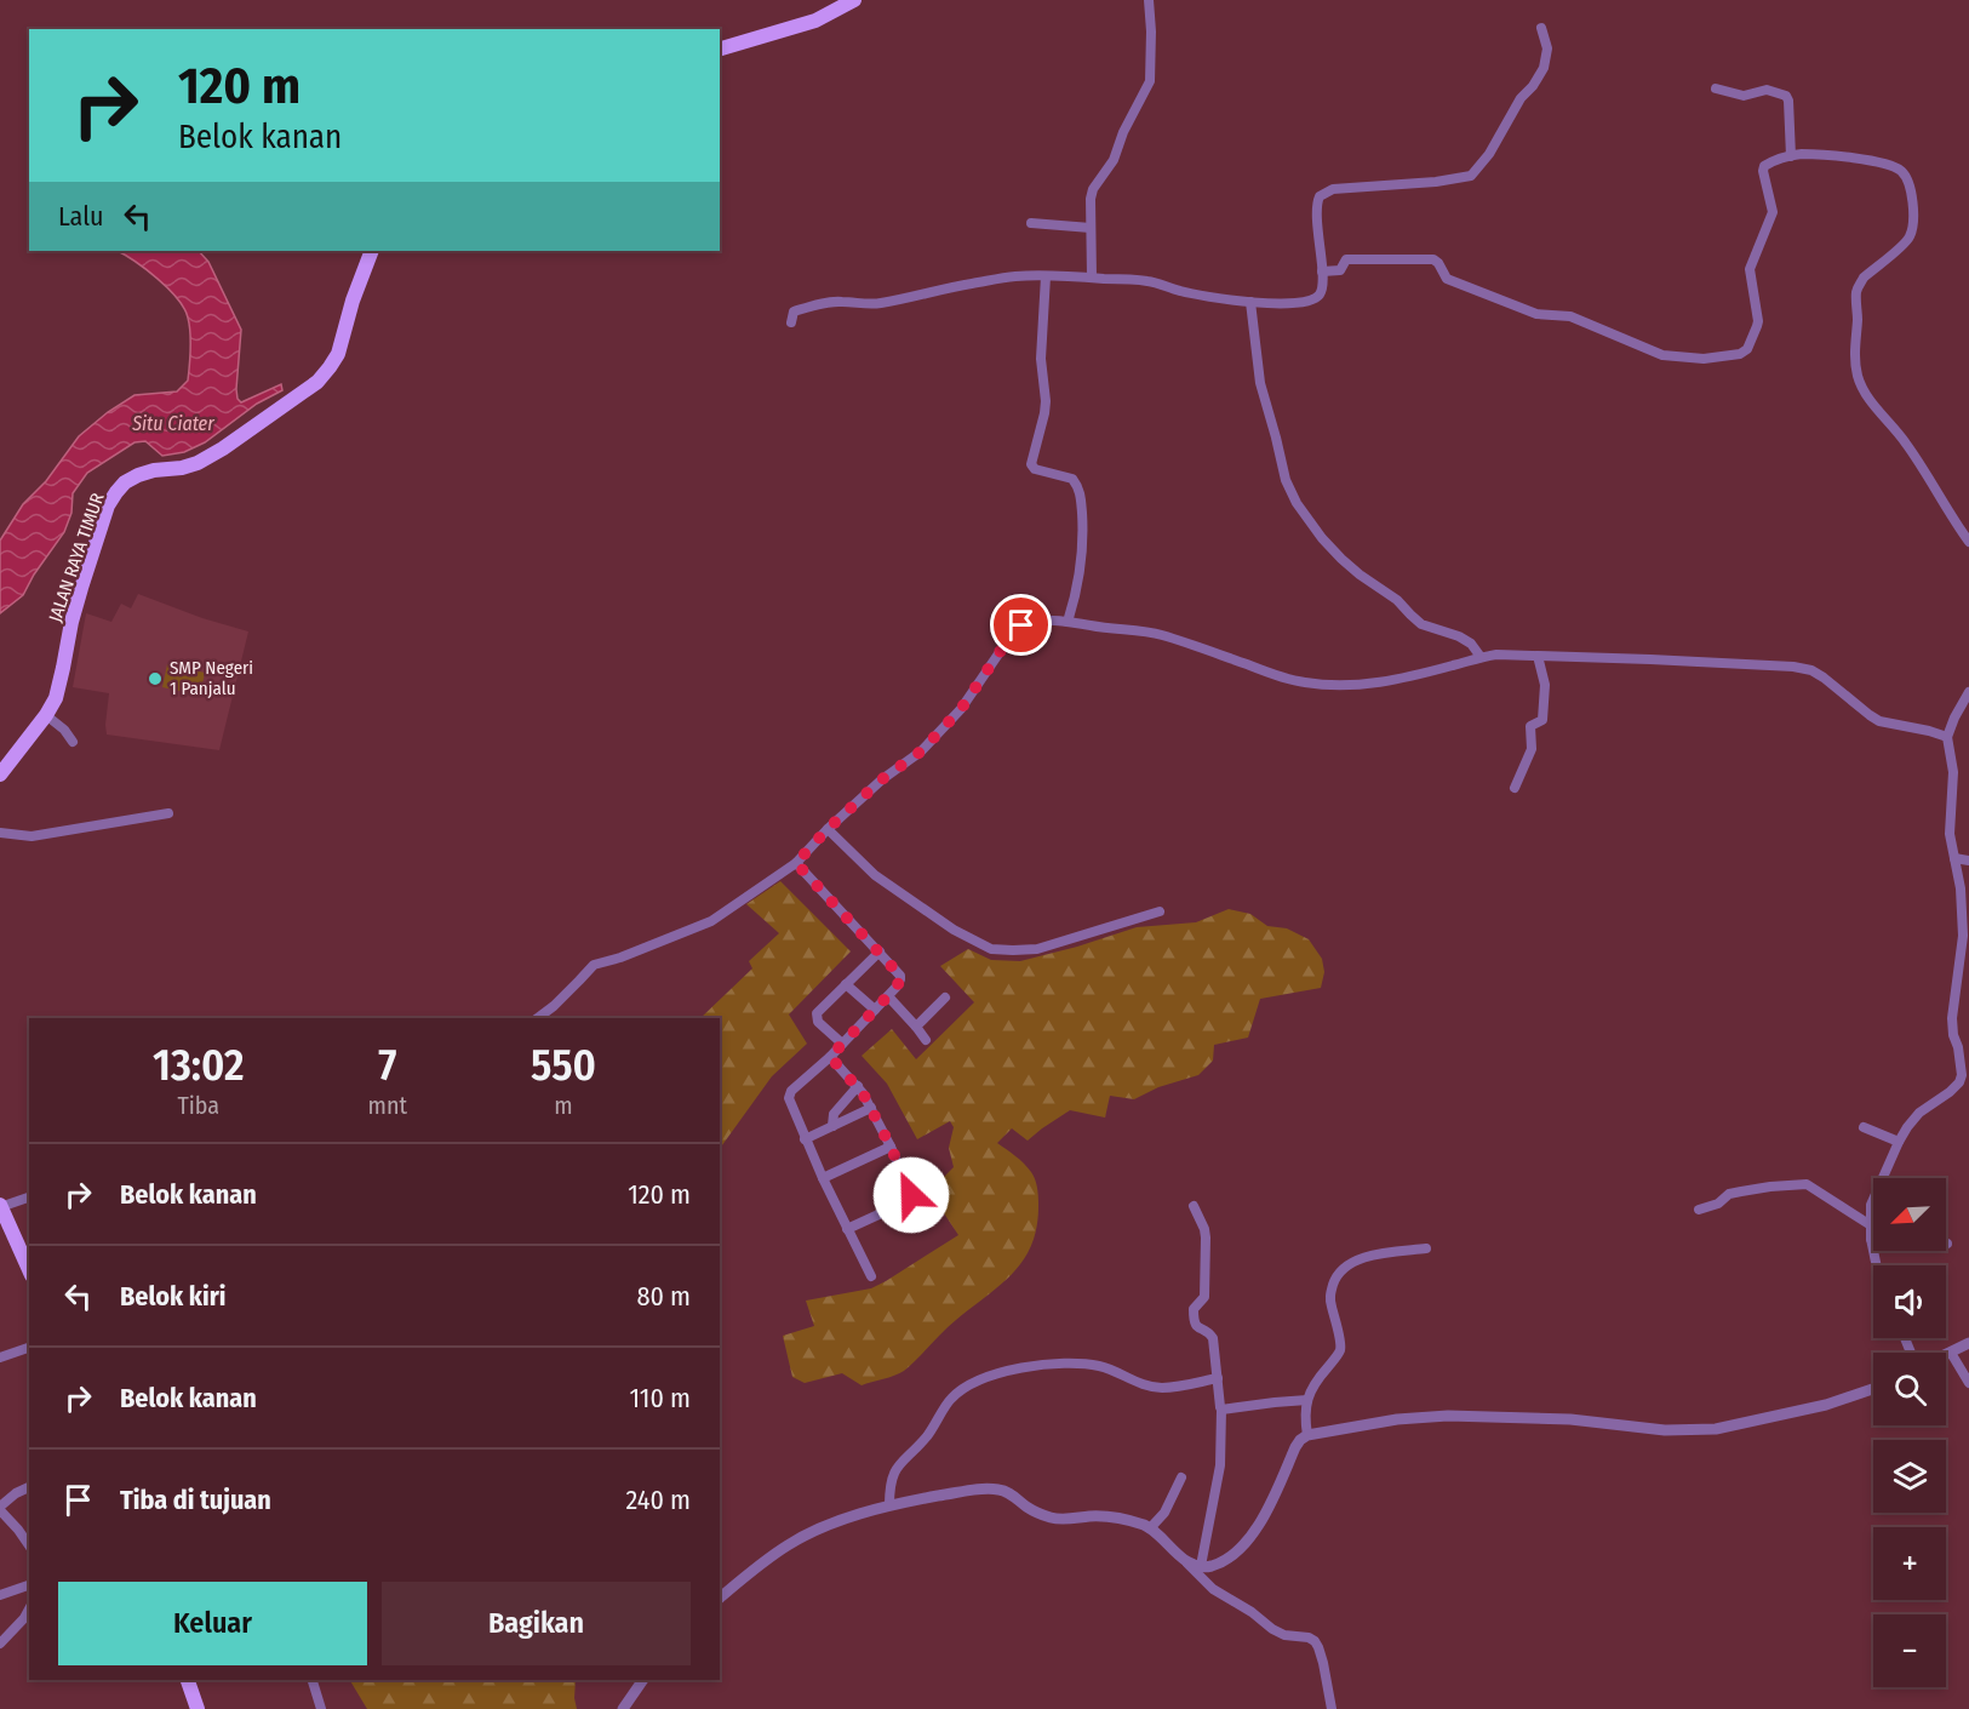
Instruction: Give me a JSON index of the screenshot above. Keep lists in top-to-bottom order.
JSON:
{
  "streets": {
    "main road": ["JALAN RAYA TIMUR"]
  },
  "water": ["Situ Ciater"],
  "places": ["SMP Negeri 1 Panjalu"],
  "north": "bottom left",
  "page": {
    "turn": ["120 m", "Belok kanan"],
    "then": "Lalu",
    "eta": [
      "13:02",
      "Tiba",
      "7",
      "mnt",
      "550",
      "m"
    ],
    "list": [
      {
        "name": "Belok kanan",
        "value": "120 m"
      },
      {
        "name": "Belok kiri",
        "value": "80 m"
      },
      {
        "name": "Belok kanan",
        "value": "110 m"
      },
      {
        "name": "Tiba di tujuan",
        "value": "240 m"
      }
    ],
    "map_buttons": ["+", "−"],
    "buttons": ["Keluar", "Bagikan"]
  }
}
